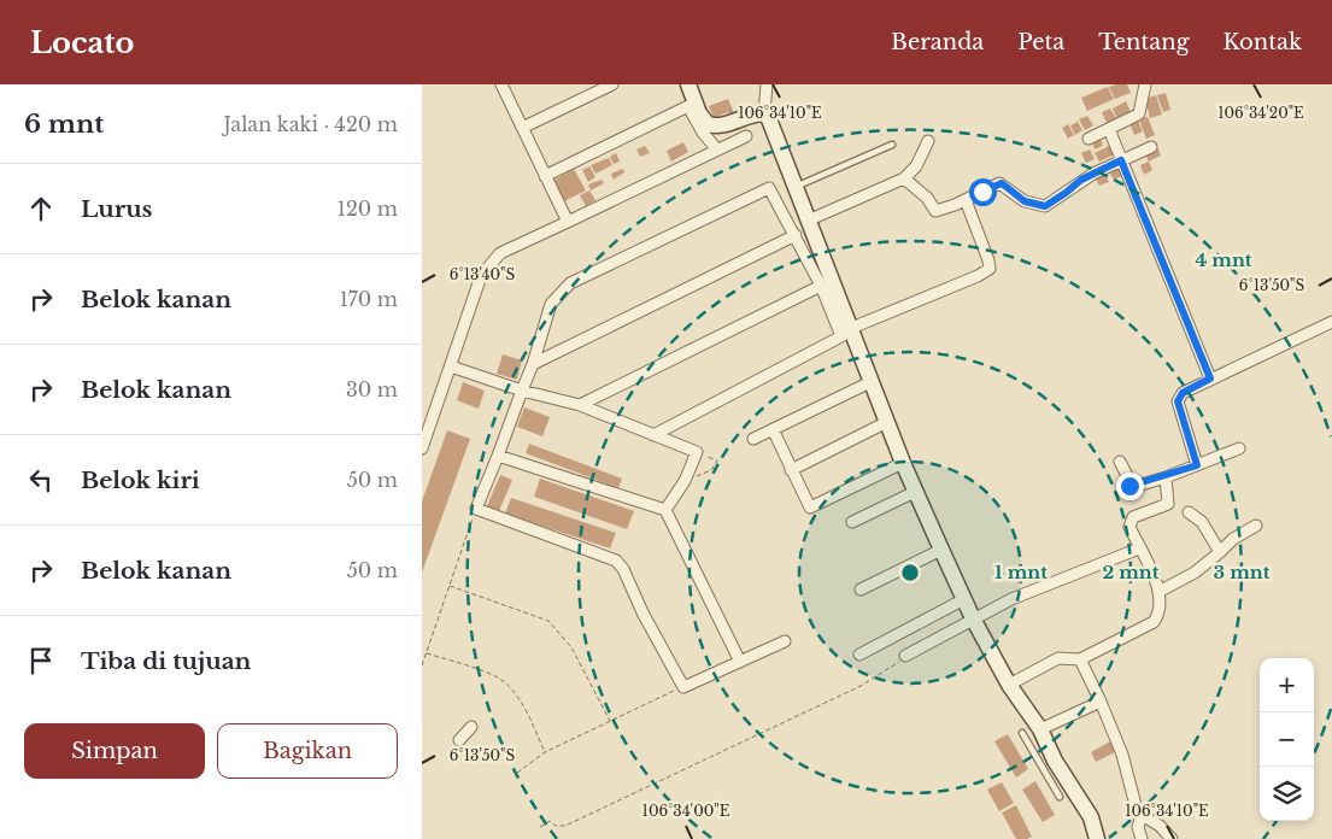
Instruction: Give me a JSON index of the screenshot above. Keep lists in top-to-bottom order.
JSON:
{
  "page": {
    "header": "Locato",
    "nav": [
      "Beranda",
      "Peta",
      "Tentang",
      "Kontak"
    ],
    "heading": ["6 mnt", "Jalan kaki · 420 m"],
    "list": [
      ["Lurus", "120 m"],
      ["Belok kanan", "170 m"],
      ["Belok kanan", "30 m"],
      ["Belok kiri", "50 m"],
      ["Belok kanan", "50 m"],
      "Tiba di tujuan"
    ],
    "map_buttons": ["+", "−"],
    "buttons": ["Simpan", "Bagikan"]
  },
  "coordinates": [
    "106°34'10\"E",
    "106°34'20\"E",
    "6°13'40\"S",
    "6°13'50\"S",
    "106°34'00\"E"
  ],
  "rings": [
    "4 mnt",
    "1 mnt",
    "2 mnt",
    "3 mnt"
  ]
}
